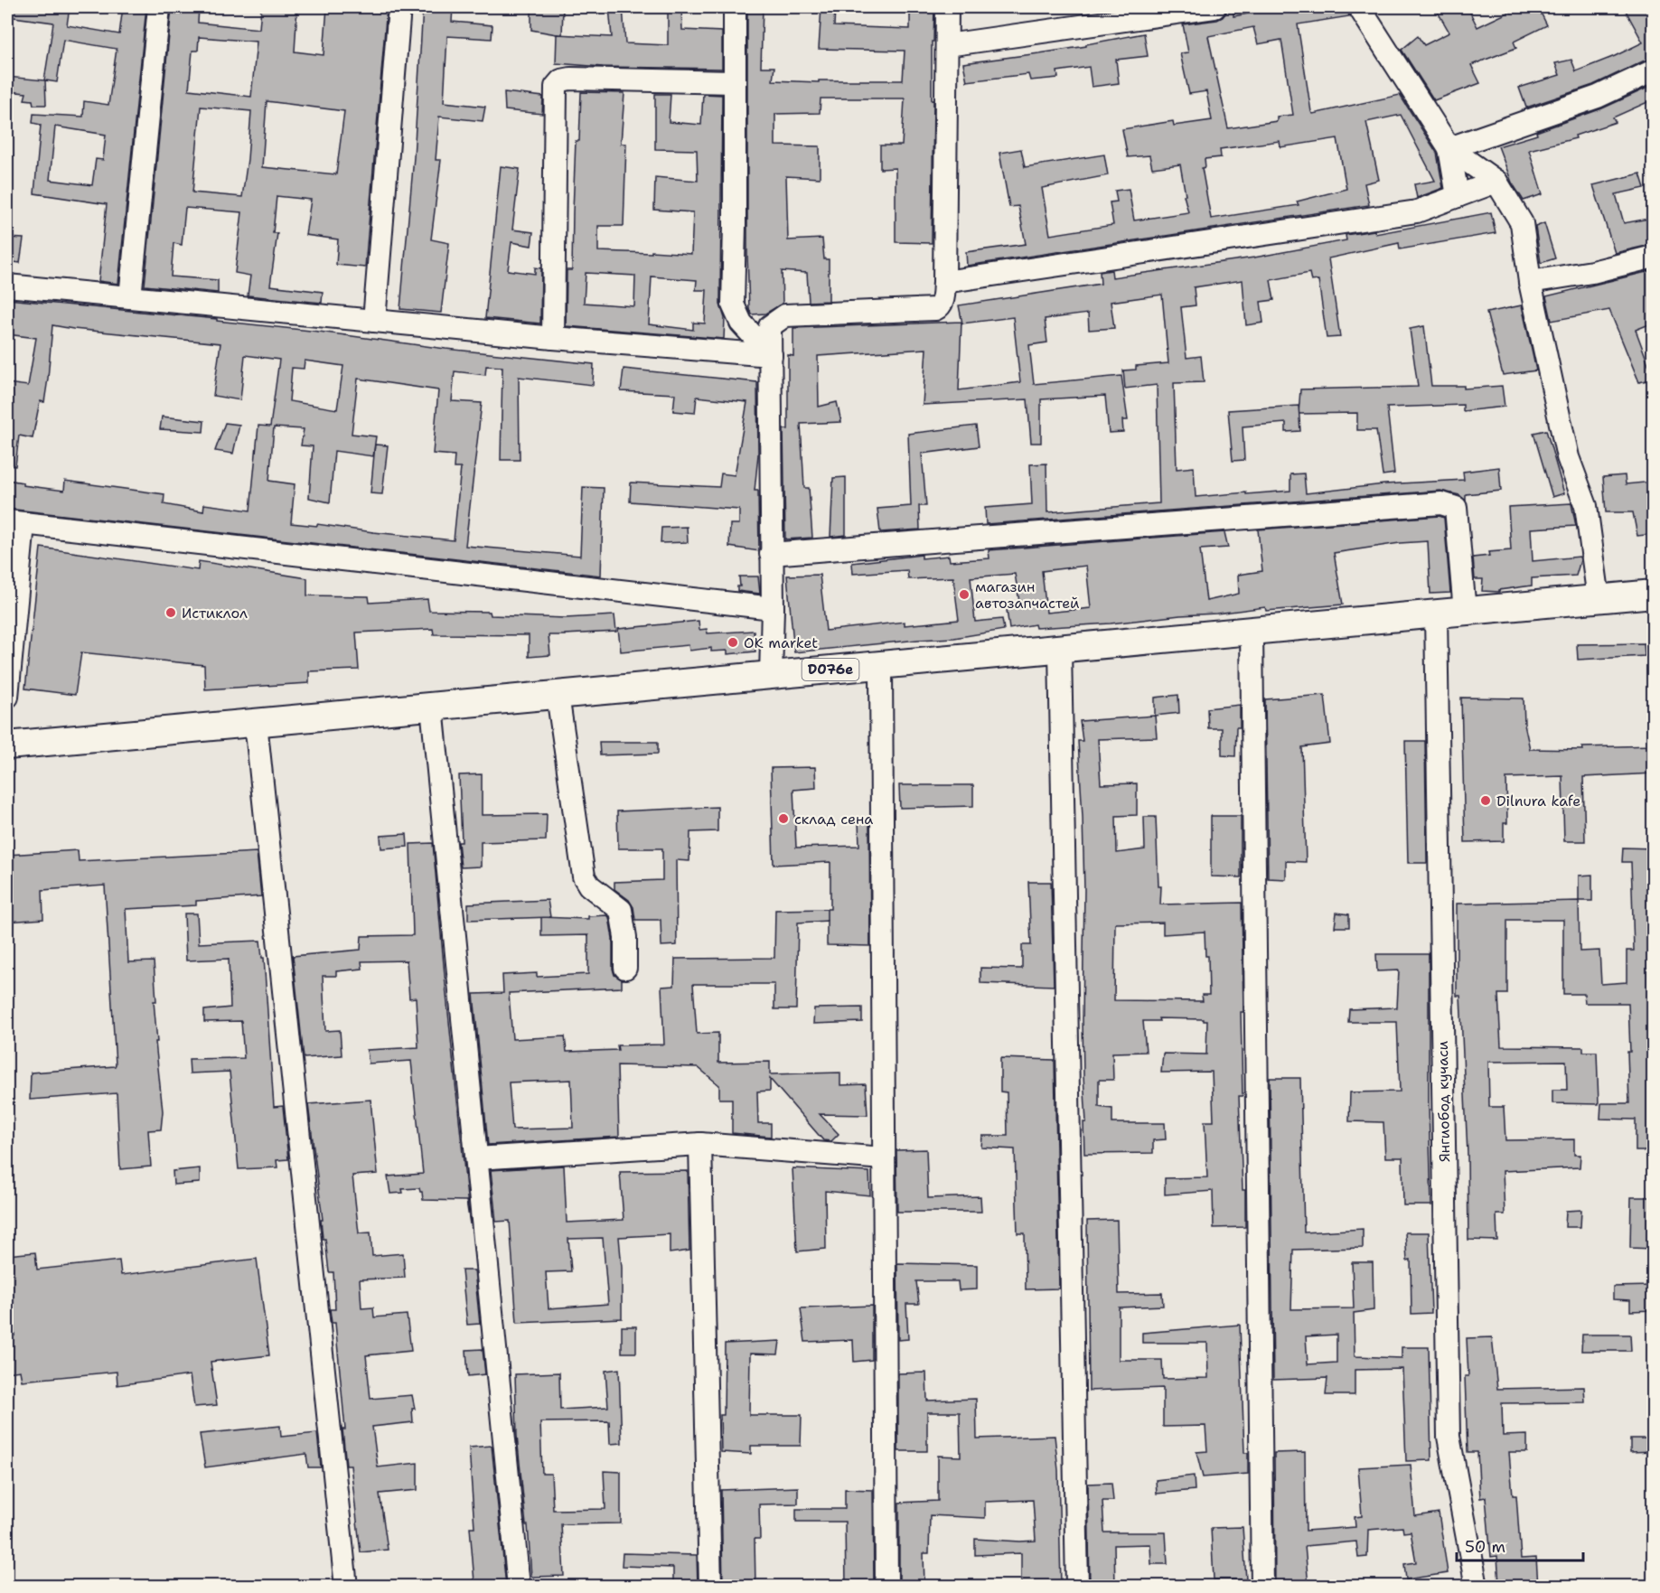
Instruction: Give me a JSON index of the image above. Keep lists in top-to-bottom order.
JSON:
{
  "streets": {
    "main road": ["D076e"],
    "street": ["Янгиобод кучаси"]
  },
  "crossings": [
    ["D076e", "Янгиобод кучаси"]
  ],
  "places": [
    "магазин автозапчастей",
    "Истиклол",
    "OK market",
    "Dilnura kafe",
    "склад сена"
  ],
  "scale_bar": "50 m"
}
